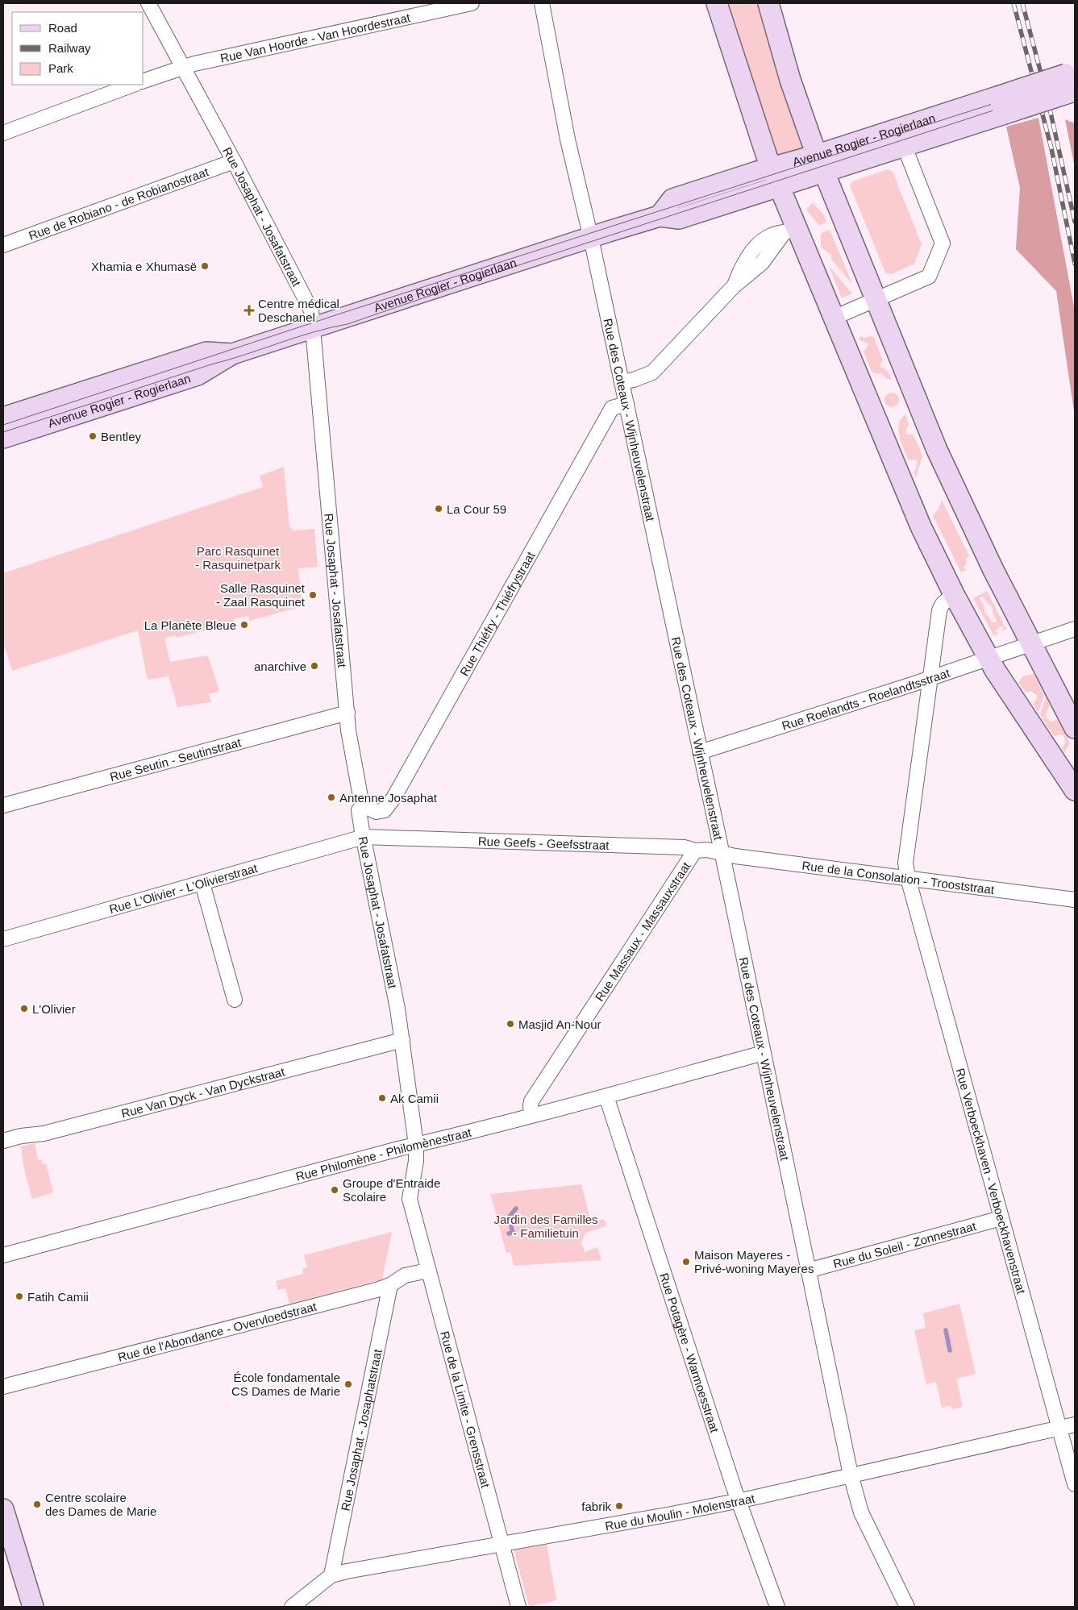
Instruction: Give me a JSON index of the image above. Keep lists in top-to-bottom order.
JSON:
{
  "streets": {
    "street": [
      "Rue Van Hoorde - Van Hoordestraat",
      "Avenue Rogier - Rogierlaan",
      "Rue de Robiano - de Robianostraat",
      "Rue Josaphat - Josafatstraat",
      "Rue des Coteaux - Wijnheuvelenstraat",
      "Rue Thiéfry - Thiéfrystraat",
      "Rue Roelandts - Roelandtsstraat",
      "Rue Seutin - Seutinstraat",
      "Rue Geefs - Geefsstraat",
      "Rue de la Consolation - Trooststraat",
      "Rue L'Olivier - L'Olivierstraat",
      "Rue Massaux - Massauxstraat",
      "Rue Van Dyck - Van Dyckstraat",
      "Rue Philomène - Philomènestraat",
      "Rue Verboeckhaven - Verboeckhavenstraat",
      "Rue du Soleil - Zonnestraat",
      "Rue de l'Abondance - Overvloedstraat",
      "Rue Potagère - Warmoesstraat",
      "Rue de la Limite - Grensstraat",
      "Rue Josaphat - Josaphatstraat",
      "Rue du Moulin - Molenstraat"
    ]
  },
  "crossings": [
    ["Rue Van Hoorde - Van Hoordestraat", "Rue Josaphat - Josafatstraat"],
    ["Avenue Rogier - Rogierlaan", "Rue Josaphat - Josafatstraat"],
    ["Avenue Rogier - Rogierlaan", "Rue des Coteaux - Wijnheuvelenstraat"],
    ["Rue de Robiano - de Robianostraat", "Rue Josaphat - Josafatstraat"],
    ["Rue Josaphat - Josafatstraat", "Rue Thiéfry - Thiéfrystraat"],
    ["Rue Josaphat - Josafatstraat", "Rue Seutin - Seutinstraat"],
    ["Rue Josaphat - Josafatstraat", "Rue Geefs - Geefsstraat"],
    ["Rue Josaphat - Josafatstraat", "Rue L'Olivier - L'Olivierstraat"],
    ["Rue Josaphat - Josafatstraat", "Rue Van Dyck - Van Dyckstraat"],
    ["Rue Josaphat - Josafatstraat", "Rue Philomène - Philomènestraat"],
    ["Rue Josaphat - Josafatstraat", "Rue de la Limite - Grensstraat"],
    ["Rue des Coteaux - Wijnheuvelenstraat", "Rue Thiéfry - Thiéfrystraat"],
    ["Rue des Coteaux - Wijnheuvelenstraat", "Rue Roelandts - Roelandtsstraat"],
    ["Rue des Coteaux - Wijnheuvelenstraat", "Rue Geefs - Geefsstraat"],
    ["Rue des Coteaux - Wijnheuvelenstraat", "Rue de la Consolation - Trooststraat"],
    ["Rue des Coteaux - Wijnheuvelenstraat", "Rue Philomène - Philomènestraat"],
    ["Rue des Coteaux - Wijnheuvelenstraat", "Rue du Soleil - Zonnestraat"],
    ["Rue des Coteaux - Wijnheuvelenstraat", "Rue du Moulin - Molenstraat"],
    ["Rue Roelandts - Roelandtsstraat", "Rue Verboeckhaven - Verboeckhavenstraat"],
    ["Rue Geefs - Geefsstraat", "Rue de la Consolation - Trooststraat"],
    ["Rue Geefs - Geefsstraat", "Rue L'Olivier - L'Olivierstraat"],
    ["Rue Geefs - Geefsstraat", "Rue Massaux - Massauxstraat"],
    ["Rue de la Consolation - Trooststraat", "Rue Verboeckhaven - Verboeckhavenstraat"],
    ["Rue Massaux - Massauxstraat", "Rue Philomène - Philomènestraat"],
    ["Rue Philomène - Philomènestraat", "Rue Potagère - Warmoesstraat"],
    ["Rue Verboeckhaven - Verboeckhavenstraat", "Rue du Soleil - Zonnestraat"],
    ["Rue Verboeckhaven - Verboeckhavenstraat", "Rue du Moulin - Molenstraat"],
    ["Rue de l'Abondance - Overvloedstraat", "Rue de la Limite - Grensstraat"],
    ["Rue de l'Abondance - Overvloedstraat", "Rue Josaphat - Josaphatstraat"],
    ["Rue Potagère - Warmoesstraat", "Rue du Moulin - Molenstraat"],
    ["Rue de la Limite - Grensstraat", "Rue du Moulin - Molenstraat"],
    ["Rue Josaphat - Josaphatstraat", "Rue du Moulin - Molenstraat"]
  ],
  "parks": ["Parc Rasquinet - Rasquinetpark", "Jardin des Familles - Familietuin"],
  "places": {
    "other": [
      "Xhamia e Xhumasë",
      "Bentley",
      "La Cour 59",
      "Salle Rasquinet - Zaal Rasquinet",
      "La Planète Bleue",
      "anarchive",
      "Antenne Josaphat",
      "L'Olivier",
      "Masjid An-Nour",
      "Ak Camii",
      "Groupe d'Entraide Scolaire",
      "Maison Mayeres - Privé-woning Mayeres",
      "Fatih Camii",
      "École fondamentale CS Dames de Marie",
      "Centre scolaire des Dames de Marie",
      "fabrik"
    ],
    "health": ["Centre médical Deschanel"]
  },
  "legend": ["Road", "Railway", "Park"]
}
